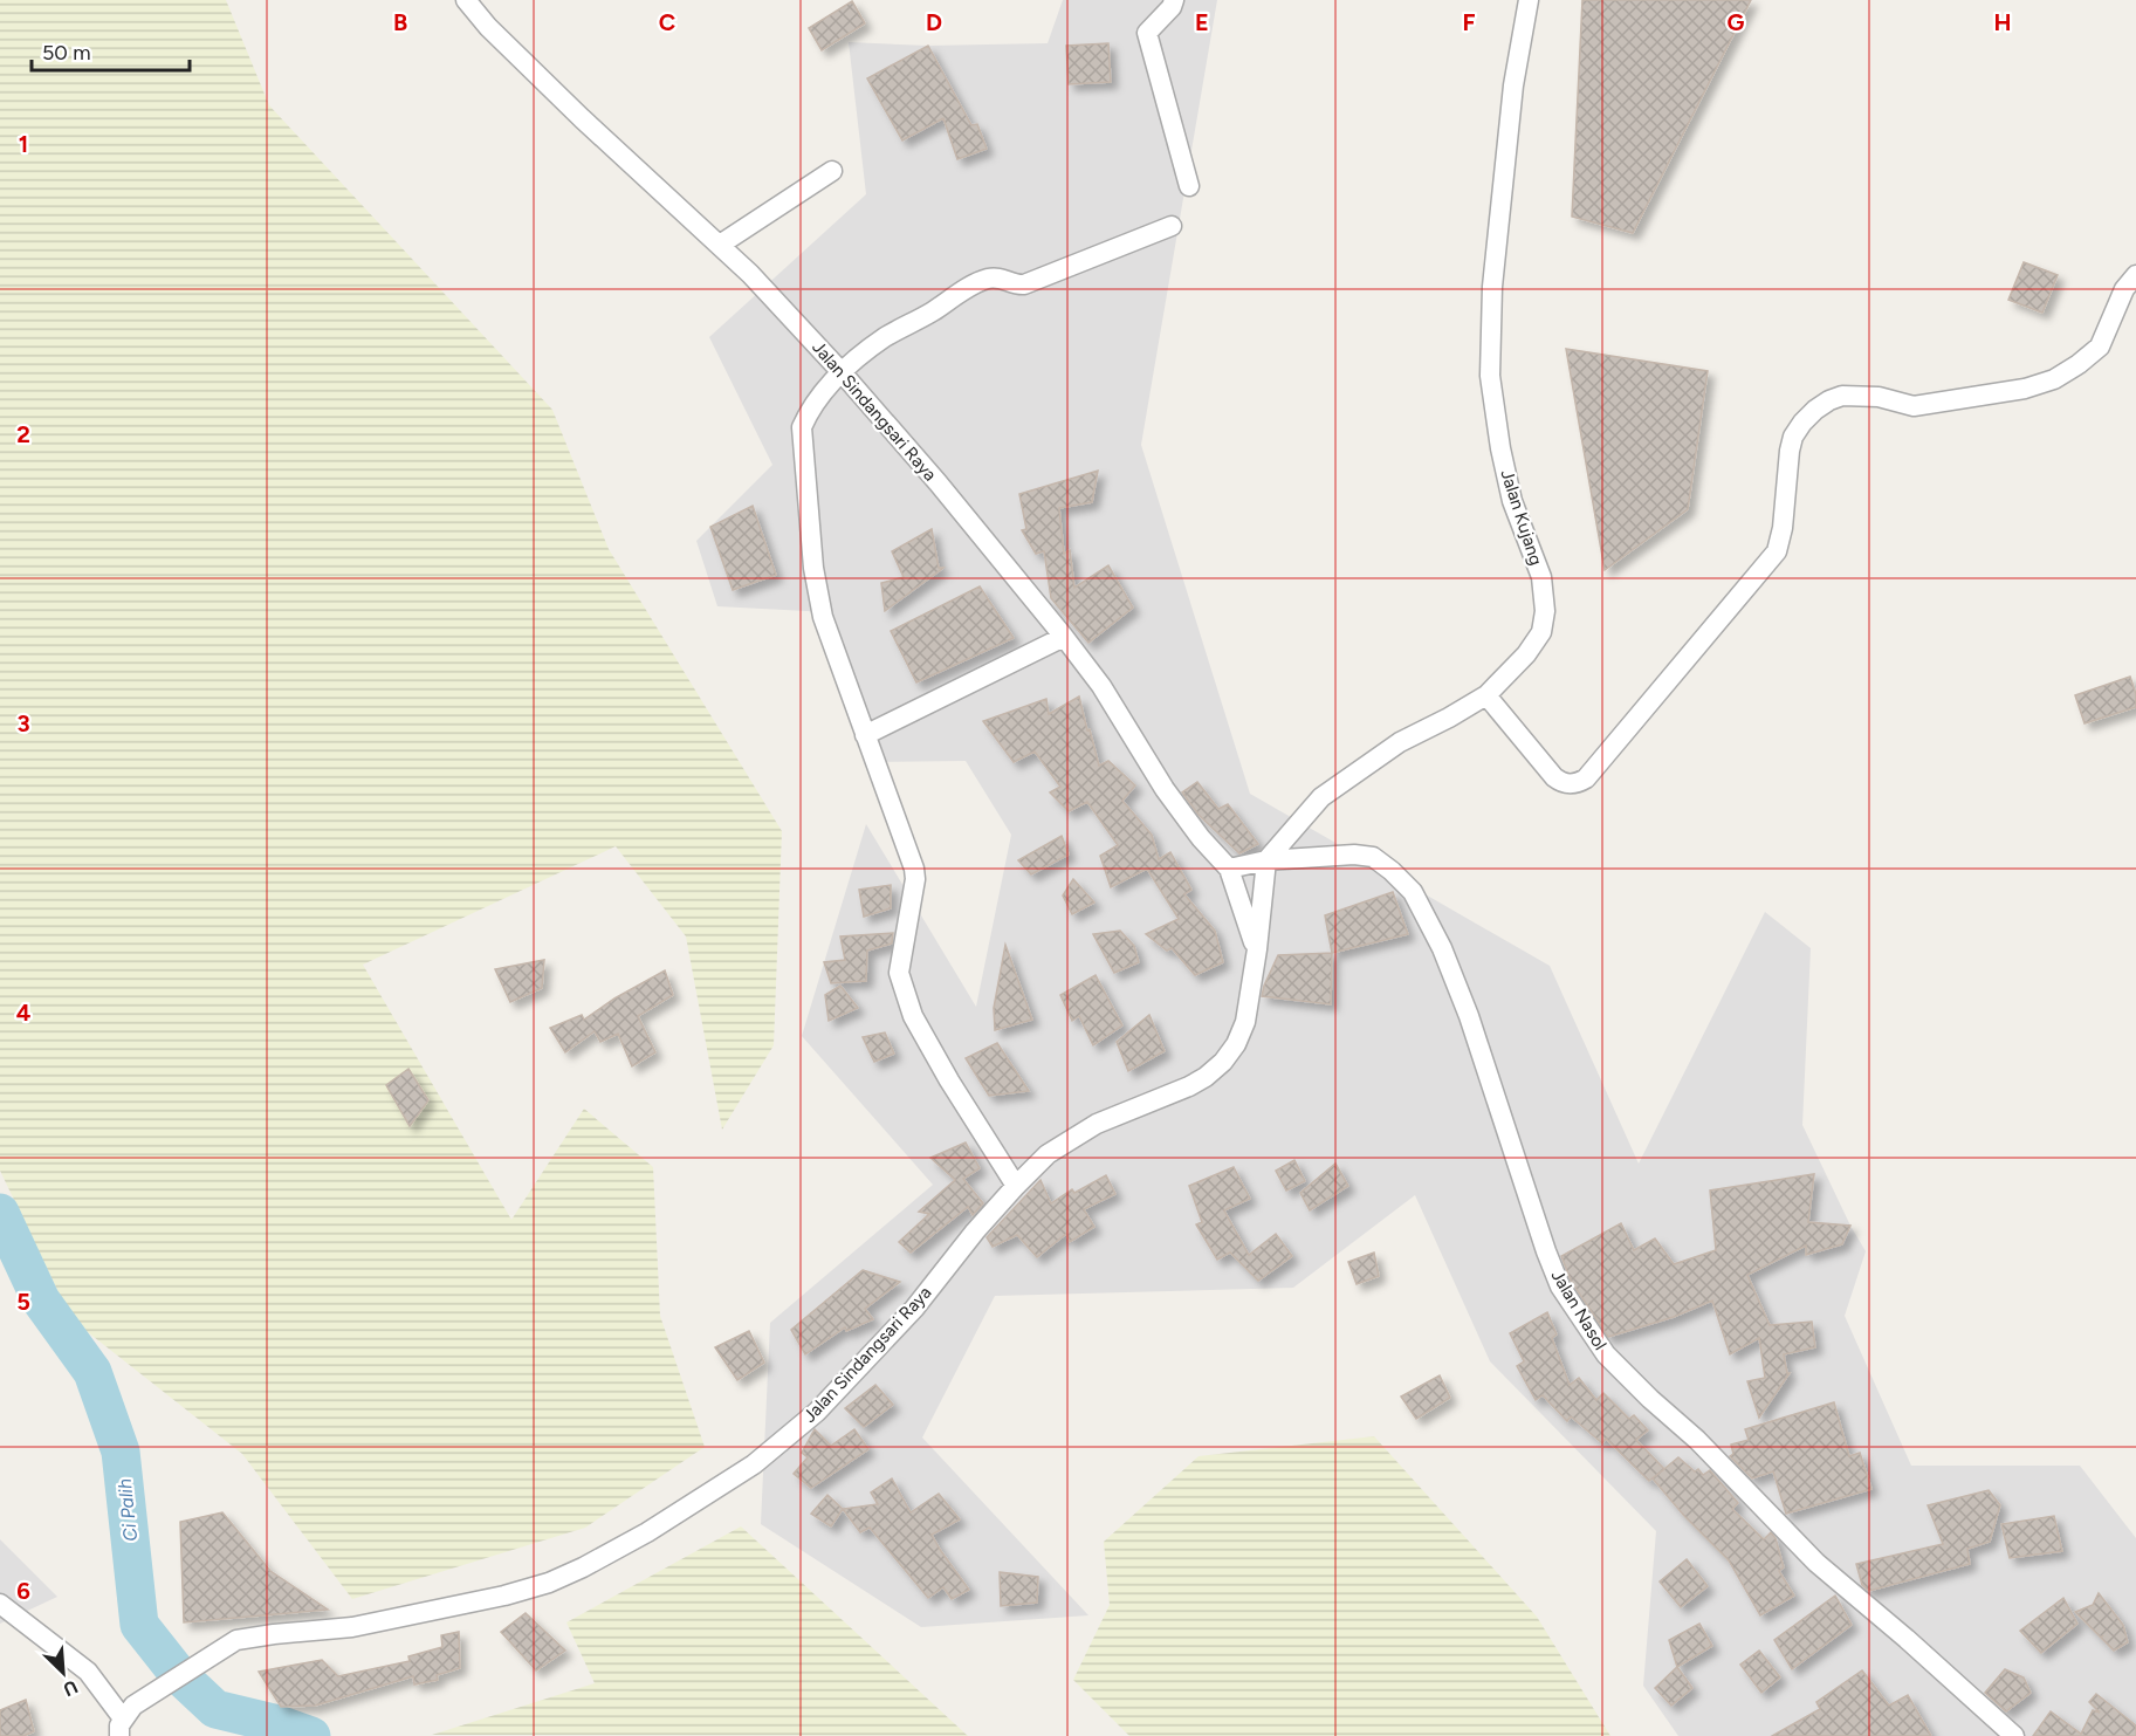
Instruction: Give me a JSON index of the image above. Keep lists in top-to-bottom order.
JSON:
{
  "streets": {
    "street": ["Jalan Sindangsari Raya", "Jalan Kujang", "Jalan Nasol"]
  },
  "crossings": [
    ["Jalan Sindangsari Raya", "Jalan Kujang"],
    ["Jalan Sindangsari Raya", "Jalan Nasol"],
    ["Jalan Kujang", "Jalan Nasol"]
  ],
  "water": ["Ci Palih"],
  "scale_bar": "50 m",
  "north": "bottom right",
  "grid": {
    "columns": [
      "B",
      "C",
      "D",
      "E",
      "F",
      "G",
      "H"
    ],
    "rows": [
      "1",
      "2",
      "3",
      "4",
      "5",
      "6"
    ]
  }
}
